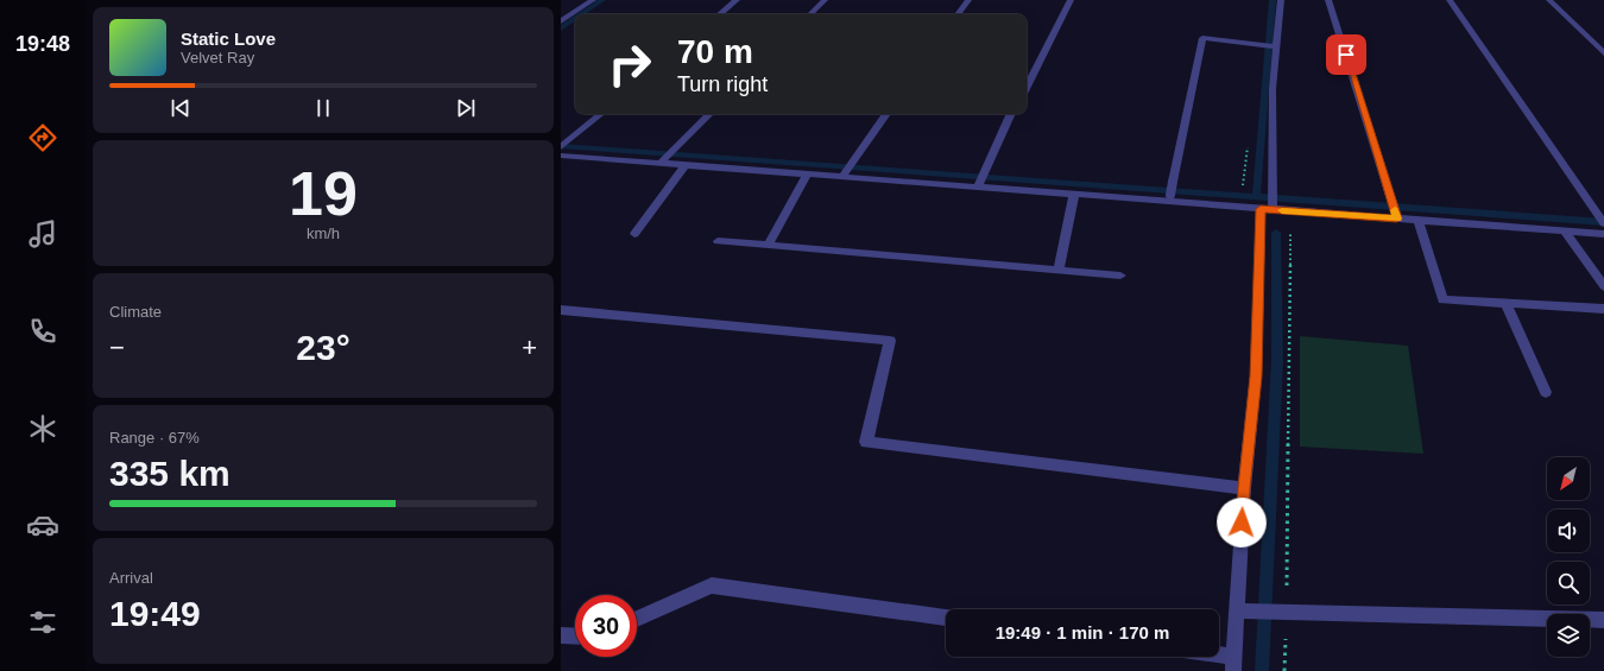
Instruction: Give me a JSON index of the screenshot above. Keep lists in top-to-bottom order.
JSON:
{
  "north": "bottom left",
  "page": {
    "tabs": "19:48",
    "turn": ["70 m", "Turn right"],
    "song": ["Static Love", "Velvet Ray"],
    "tile": [
      ["19", "km/h"],
      "Climate",
      ["Range · 67%", "335 km"],
      ["Arrival", "19:49"]
    ],
    "heat": ["−", "23°", "+"],
    "limit": "30",
    "trip": "19:49 · 1 min · 170 m"
  }
}
